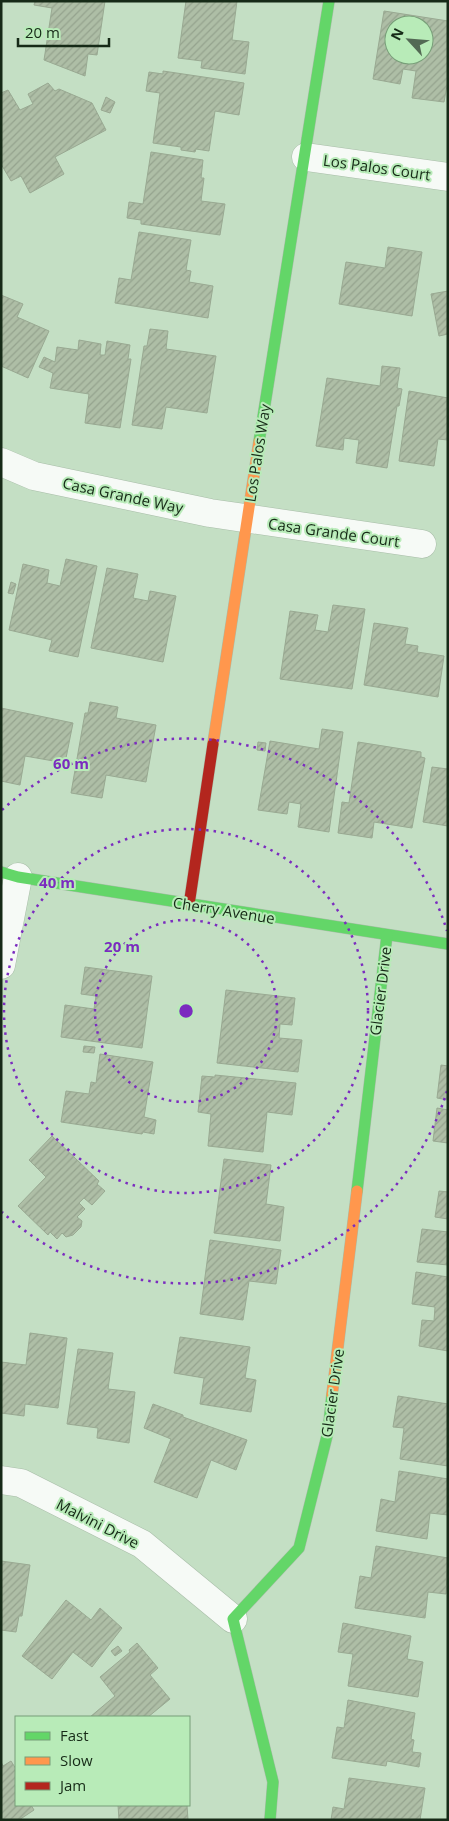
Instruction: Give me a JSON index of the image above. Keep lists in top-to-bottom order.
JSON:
{
  "streets": {
    "street": [
      "Los Palos Court",
      "Los Palos Way",
      "Casa Grande Way",
      "Casa Grande Court",
      "Cherry Avenue",
      "Glacier Drive",
      "Malvini Drive"
    ]
  },
  "crossings": [
    ["Los Palos Court", "Los Palos Way"],
    ["Los Palos Way", "Casa Grande Way"],
    ["Los Palos Way", "Casa Grande Court"],
    ["Los Palos Way", "Cherry Avenue"],
    ["Casa Grande Way", "Casa Grande Court"],
    ["Cherry Avenue", "Glacier Drive"],
    ["Glacier Drive", "Malvini Drive"]
  ],
  "legend": ["Fast", "Slow", "Jam"],
  "scale_bar": "20 m",
  "north": "top left",
  "rings": ["60 m", "40 m", "20 m"]
}
